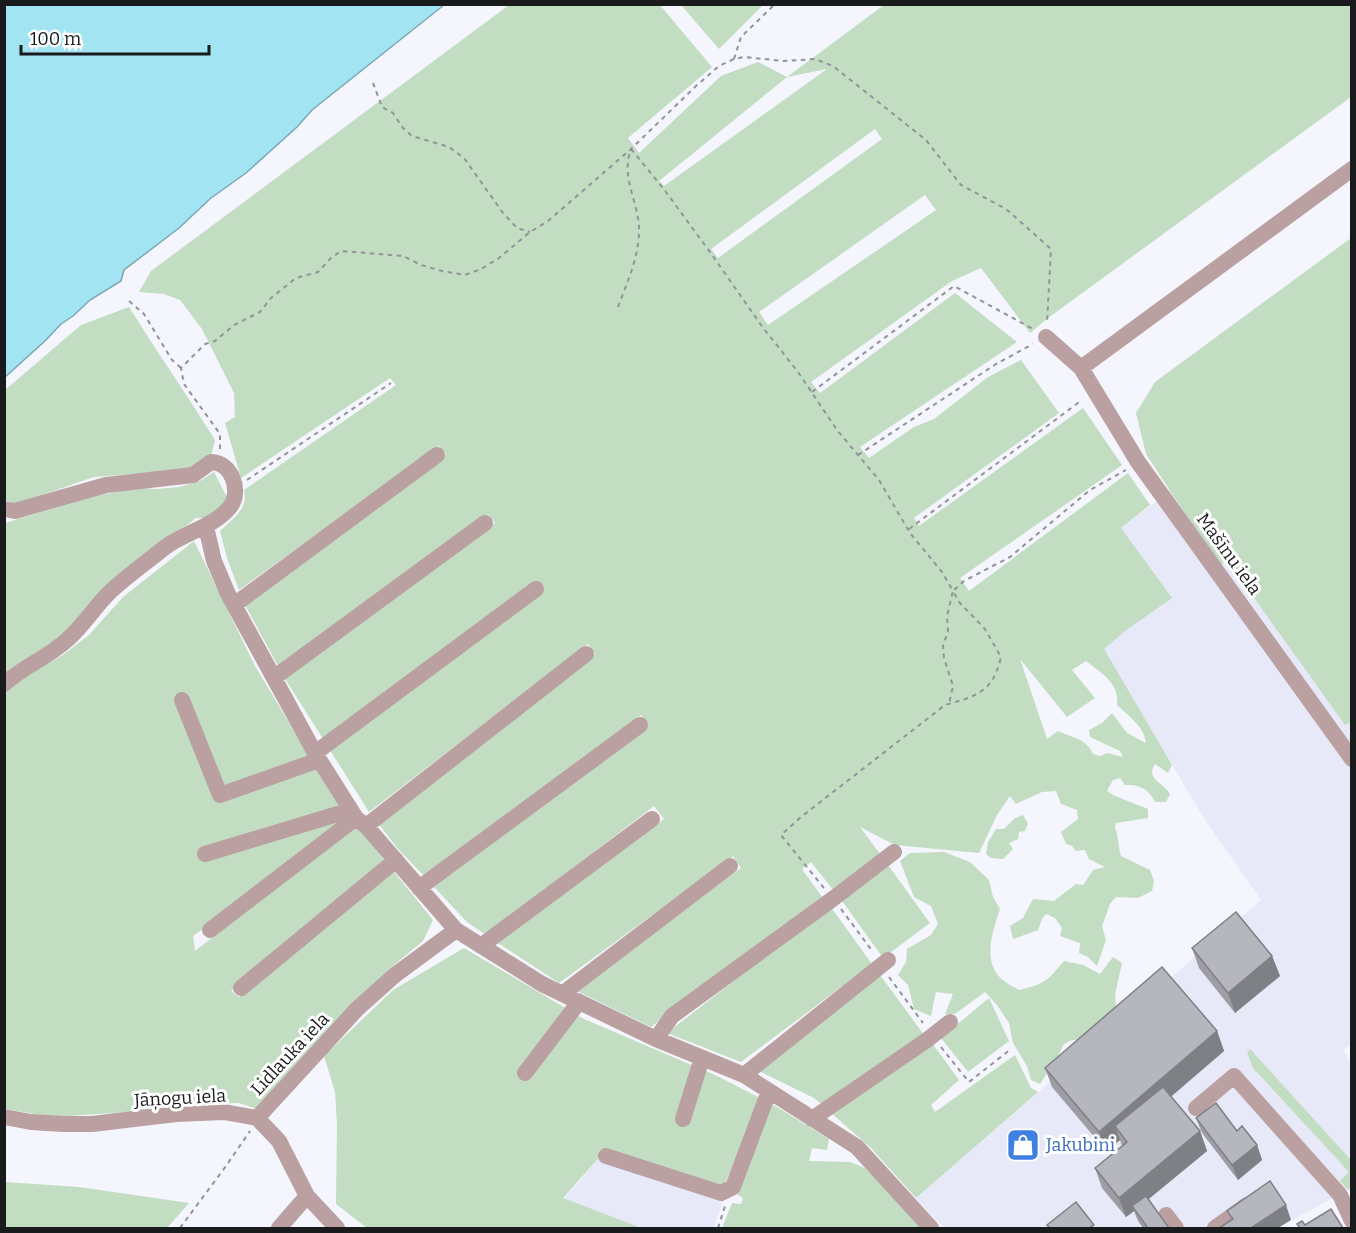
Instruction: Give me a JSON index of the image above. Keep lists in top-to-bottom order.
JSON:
{
  "streets": {
    "street": ["Mašīnu iela", "Lidlauka iela", "Jāņogu iela"]
  },
  "crossings": [
    ["Lidlauka iela", "Jāņogu iela"]
  ],
  "places": {
    "shop": ["Jakubini"]
  },
  "scale_bar": "100 m"
}
